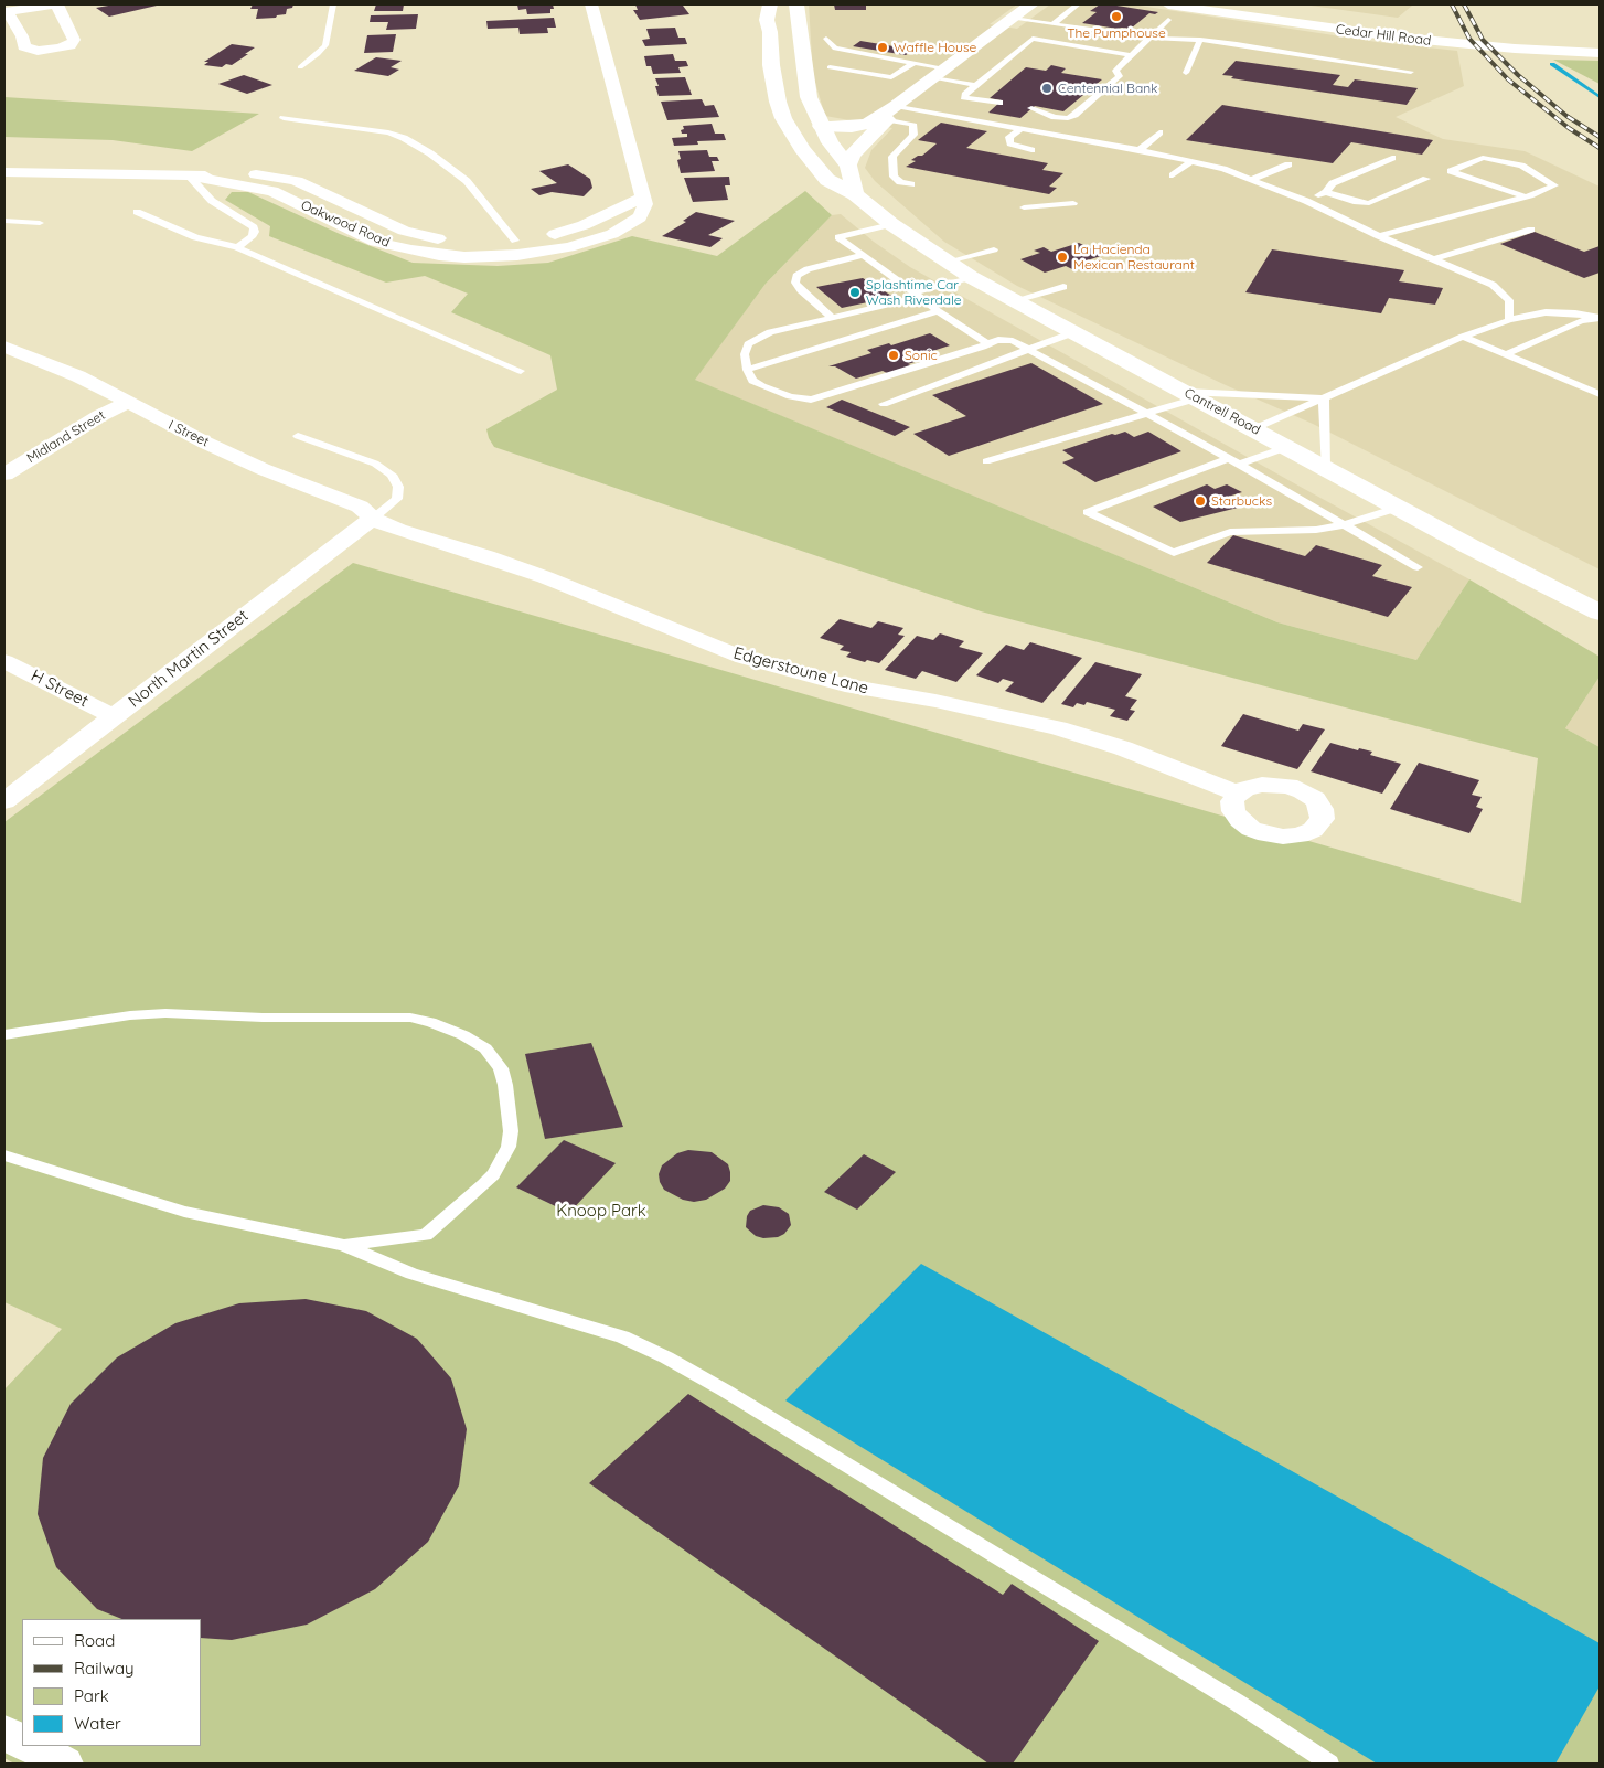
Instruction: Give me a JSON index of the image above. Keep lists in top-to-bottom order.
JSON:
{
  "streets": {
    "main road": ["Cantrell Road"],
    "street": [
      "Cedar Hill Road",
      "Oakwood Road",
      "I Street",
      "Midland Street",
      "North Martin Street",
      "Edgerstoune Lane",
      "H Street"
    ]
  },
  "crossings": [
    ["I Street", "Midland Street"],
    ["I Street", "North Martin Street"],
    ["I Street", "Edgerstoune Lane"],
    ["North Martin Street", "Edgerstoune Lane"],
    ["North Martin Street", "H Street"]
  ],
  "parks": ["Knoop Park"],
  "places": [
    "The Pumphouse",
    "Waffle House",
    "Centennial Bank",
    "La Hacienda Mexican Restaurant",
    "Splashtime Car Wash Riverdale",
    "Sonic",
    "Starbucks"
  ],
  "legend": [
    "Road",
    "Railway",
    "Park",
    "Water"
  ]
}
